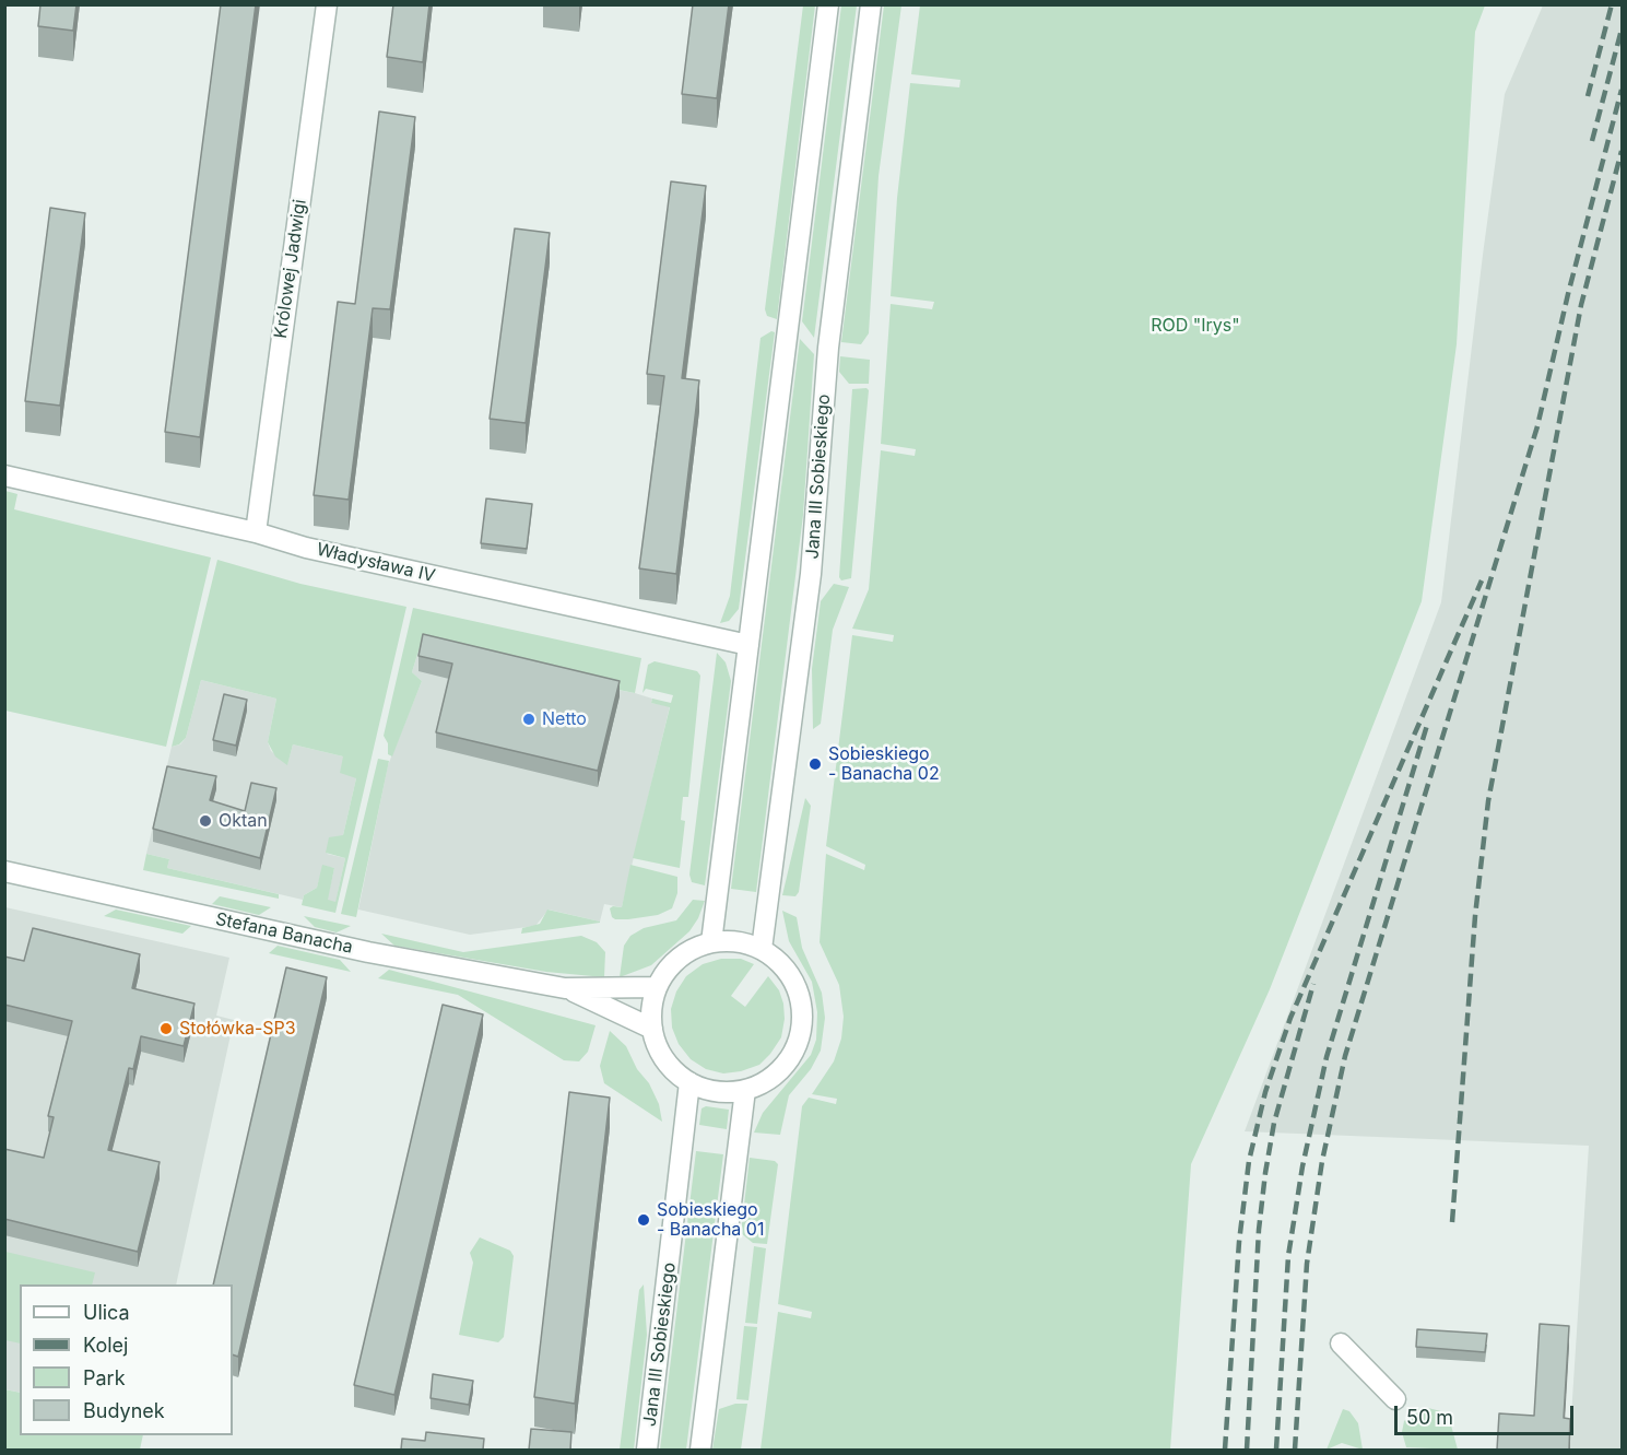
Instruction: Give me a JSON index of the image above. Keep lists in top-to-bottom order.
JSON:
{
  "streets": {
    "street": [
      "Królowej Jadwigi",
      "Jana III Sobieskiego",
      "Władysława IV",
      "Stefana Banacha"
    ]
  },
  "crossings": [
    ["Królowej Jadwigi", "Władysława IV"],
    ["Jana III Sobieskiego", "Stefana Banacha"]
  ],
  "parks": ["ROD \"Irys\""],
  "places": [
    "Netto",
    "Sobieskiego - Banacha 02",
    "Oktan",
    "Stołówka-SP3",
    "Sobieskiego - Banacha 01"
  ],
  "legend": [
    "Ulica",
    "Kolej",
    "Park",
    "Budynek"
  ],
  "scale_bar": "50 m"
}
